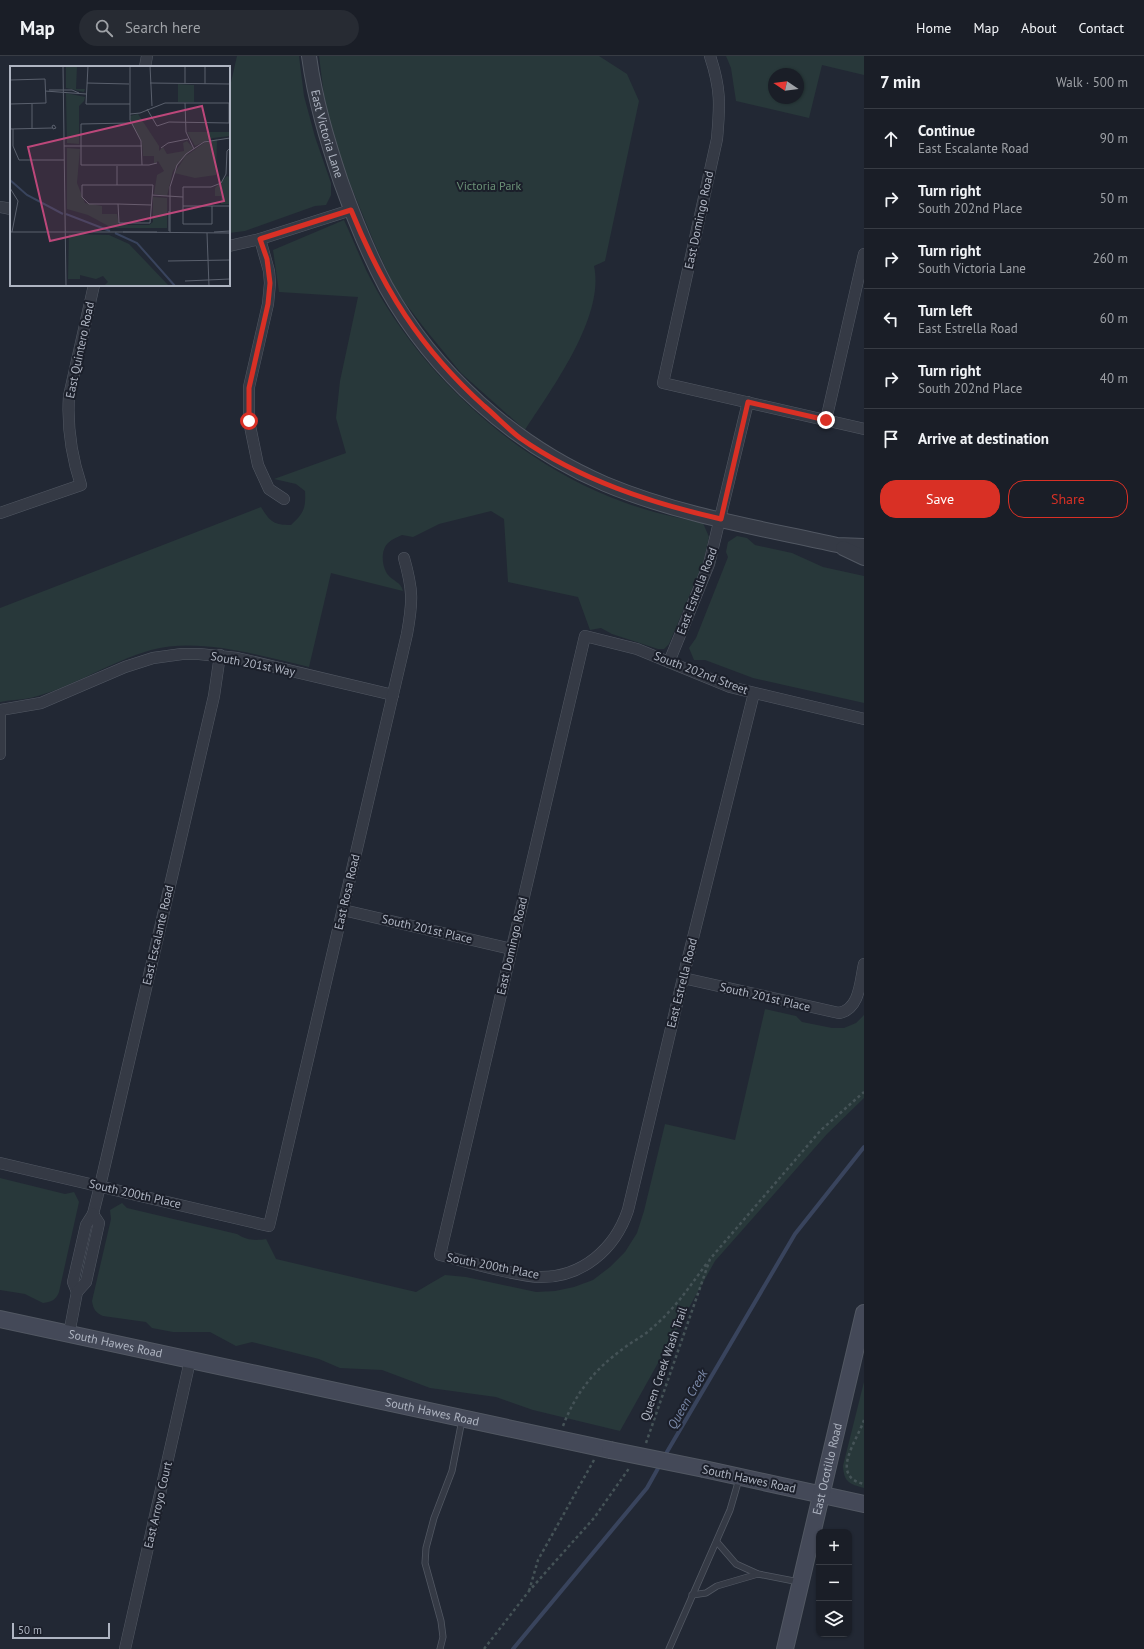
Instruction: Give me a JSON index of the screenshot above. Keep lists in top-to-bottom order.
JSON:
{
  "streets": {
    "main road": ["South Hawes Road", "East Ocotillo Road"],
    "street": [
      "East Victoria Lane",
      "East Domingo Road",
      "East Quintero Road",
      "East Estrella Road",
      "South 201st Way",
      "South 202nd Street",
      "East Rosa Road",
      "South 201st Place",
      "East Escalante Road",
      "South 200th Place",
      "East Arroyo Court"
    ],
    "path": ["Queen Creek Wash Trail"]
  },
  "crossings": [
    ["East Victoria Lane", "East Estrella Road"],
    ["East Domingo Road", "East Estrella Road"],
    ["East Domingo Road", "South 202nd Street"],
    ["East Domingo Road", "South 201st Place"],
    ["East Domingo Road", "South 200th Place"],
    ["East Estrella Road", "South 202nd Street"],
    ["East Estrella Road", "South 201st Place"],
    ["East Estrella Road", "South 200th Place"],
    ["South 201st Way", "East Rosa Road"],
    ["South 201st Way", "East Escalante Road"],
    ["East Rosa Road", "South 201st Place"],
    ["East Rosa Road", "South 200th Place"],
    ["East Escalante Road", "South 200th Place"],
    ["East Escalante Road", "South Hawes Road"],
    ["South Hawes Road", "East Ocotillo Road"],
    ["South Hawes Road", "East Arroyo Court"]
  ],
  "water": ["Queen Creek"],
  "parks": ["Victoria Park"],
  "scale_bar": "50 m",
  "north": "left",
  "page": {
    "header": "Map",
    "search": "Search here",
    "nav": [
      "Home",
      "Map",
      "About",
      "Contact"
    ],
    "heading": ["7 min", "Walk · 500 m"],
    "list": [
      ["Continue", "East Escalante Road", "90 m"],
      ["Turn right", "South 202nd Place", "50 m"],
      ["Turn right", "South Victoria Lane", "260 m"],
      ["Turn left", "East Estrella Road", "60 m"],
      ["Turn right", "South 202nd Place", "40 m"],
      "Arrive at destination"
    ],
    "buttons": ["Save", "Share"],
    "map_buttons": ["+", "−"],
    "scale": "50 m"
  }
}
